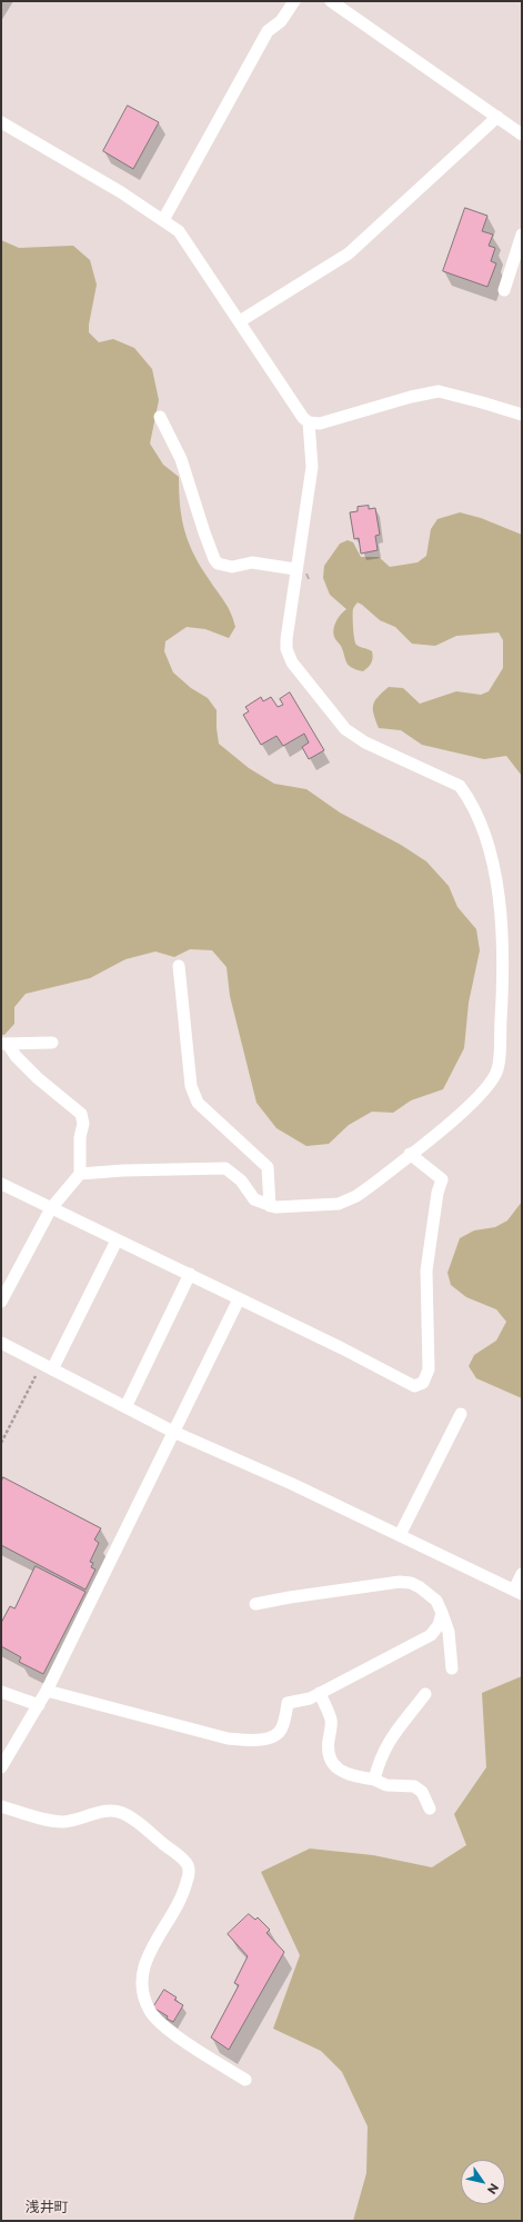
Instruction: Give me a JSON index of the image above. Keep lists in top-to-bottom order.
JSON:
{
  "districts": ["浅井町"],
  "north": "bottom right"
}
